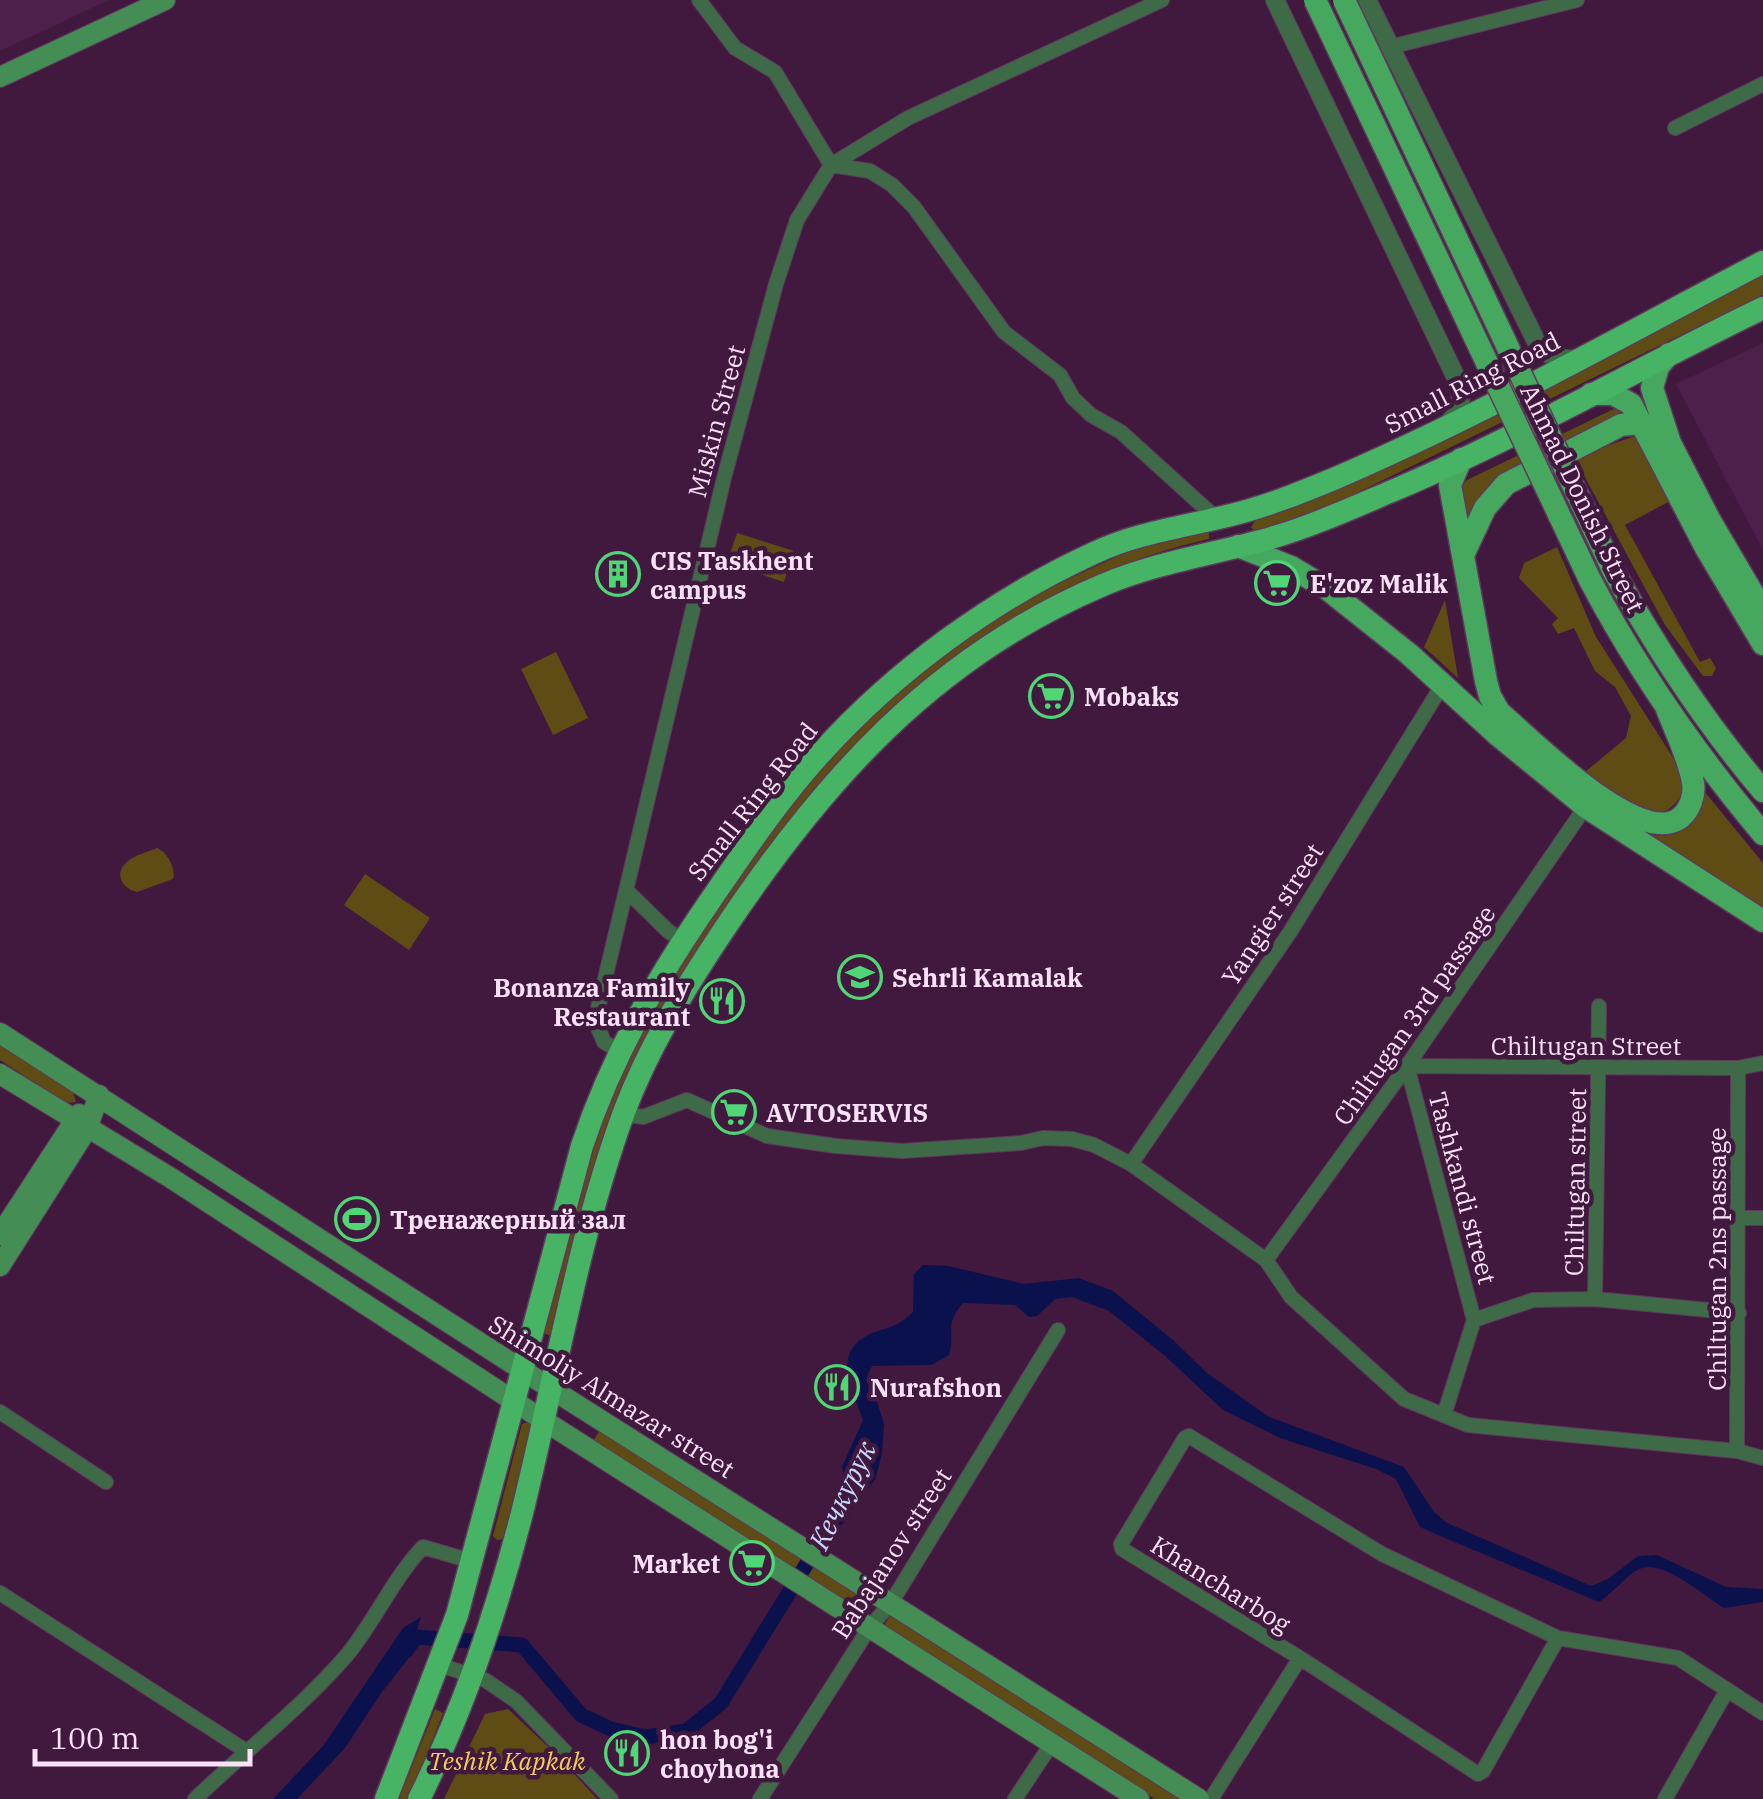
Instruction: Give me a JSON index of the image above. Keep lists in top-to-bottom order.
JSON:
{
  "streets": {
    "highway": ["Small Ring Road"],
    "main road": ["Ahmad Donish Street", "Shimoliy Almazar street"],
    "street": [
      "Miskin Street",
      "Yangier street",
      "Chiltugan 3rd passage",
      "Chiltugan Street",
      "Chiltugаn street",
      "Tashkandi street",
      "Chiltugаn 2ns passage",
      "Babajanov street",
      "Khancharbog"
    ]
  },
  "crossings": [
    ["Small Ring Road", "Miskin Street"],
    ["Small Ring Road", "Ahmad Donish Street"],
    ["Small Ring Road", "Shimoliy Almazar street"],
    ["Chiltugan 3rd passage", "Chiltugan Street"],
    ["Chiltugan 3rd passage", "Tashkandi street"],
    ["Chiltugan Street", "Chiltugаn street"],
    ["Chiltugan Street", "Tashkandi street"],
    ["Chiltugan Street", "Chiltugаn 2ns passage"],
    ["Shimoliy Almazar street", "Babajanov street"]
  ],
  "water": ["Кечкурук"],
  "parks": ["Teshik Kapkak"],
  "places": {
    "building": ["CIS Taskhent campus"],
    "supermarket": [
      "E'zoz Malik",
      "Mobaks",
      "AVTOSERVIS",
      "Market"
    ],
    "school or university": ["Sehrli Kamalak"],
    "restaurant": ["Bonanza Family Restaurant", "Nurafshon", "hon bog'i choyhona"],
    "sports": ["Тренажерный зал"]
  },
  "scale_bar": "100 m"
}
